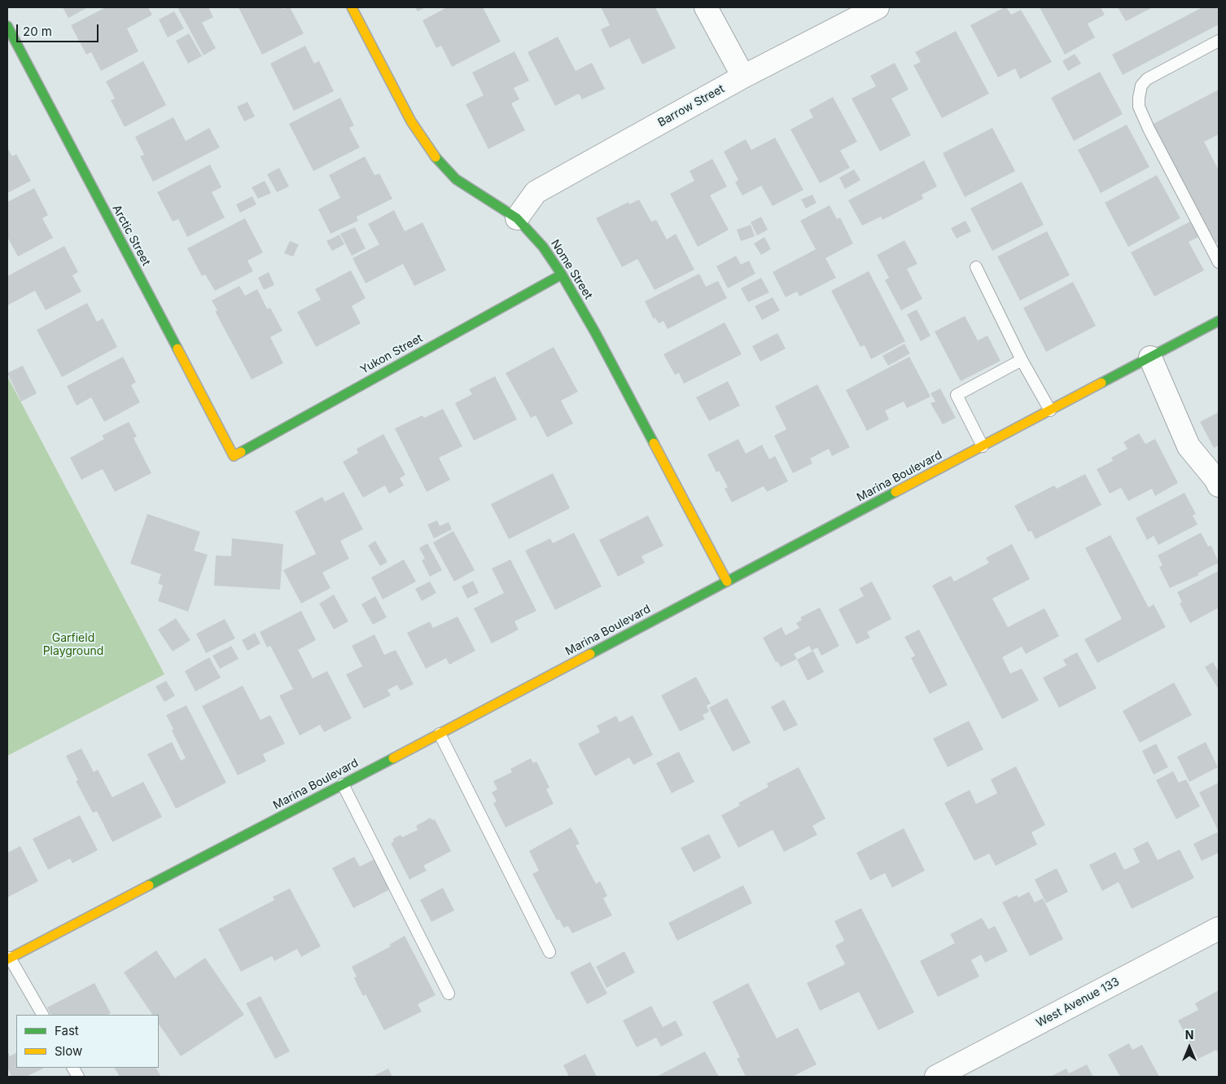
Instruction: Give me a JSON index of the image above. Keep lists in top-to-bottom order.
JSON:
{
  "streets": {
    "street": [
      "Barrow Street",
      "Arctic Street",
      "Nome Street",
      "Yukon Street",
      "Marina Boulevard",
      "West Avenue 133"
    ]
  },
  "crossings": [
    ["Barrow Street", "Nome Street"],
    ["Arctic Street", "Yukon Street"],
    ["Nome Street", "Yukon Street"],
    ["Nome Street", "Marina Boulevard"]
  ],
  "parks": ["Garfield Playground"],
  "legend": ["Fast", "Slow"],
  "scale_bar": "20 m",
  "north": "top"
}
